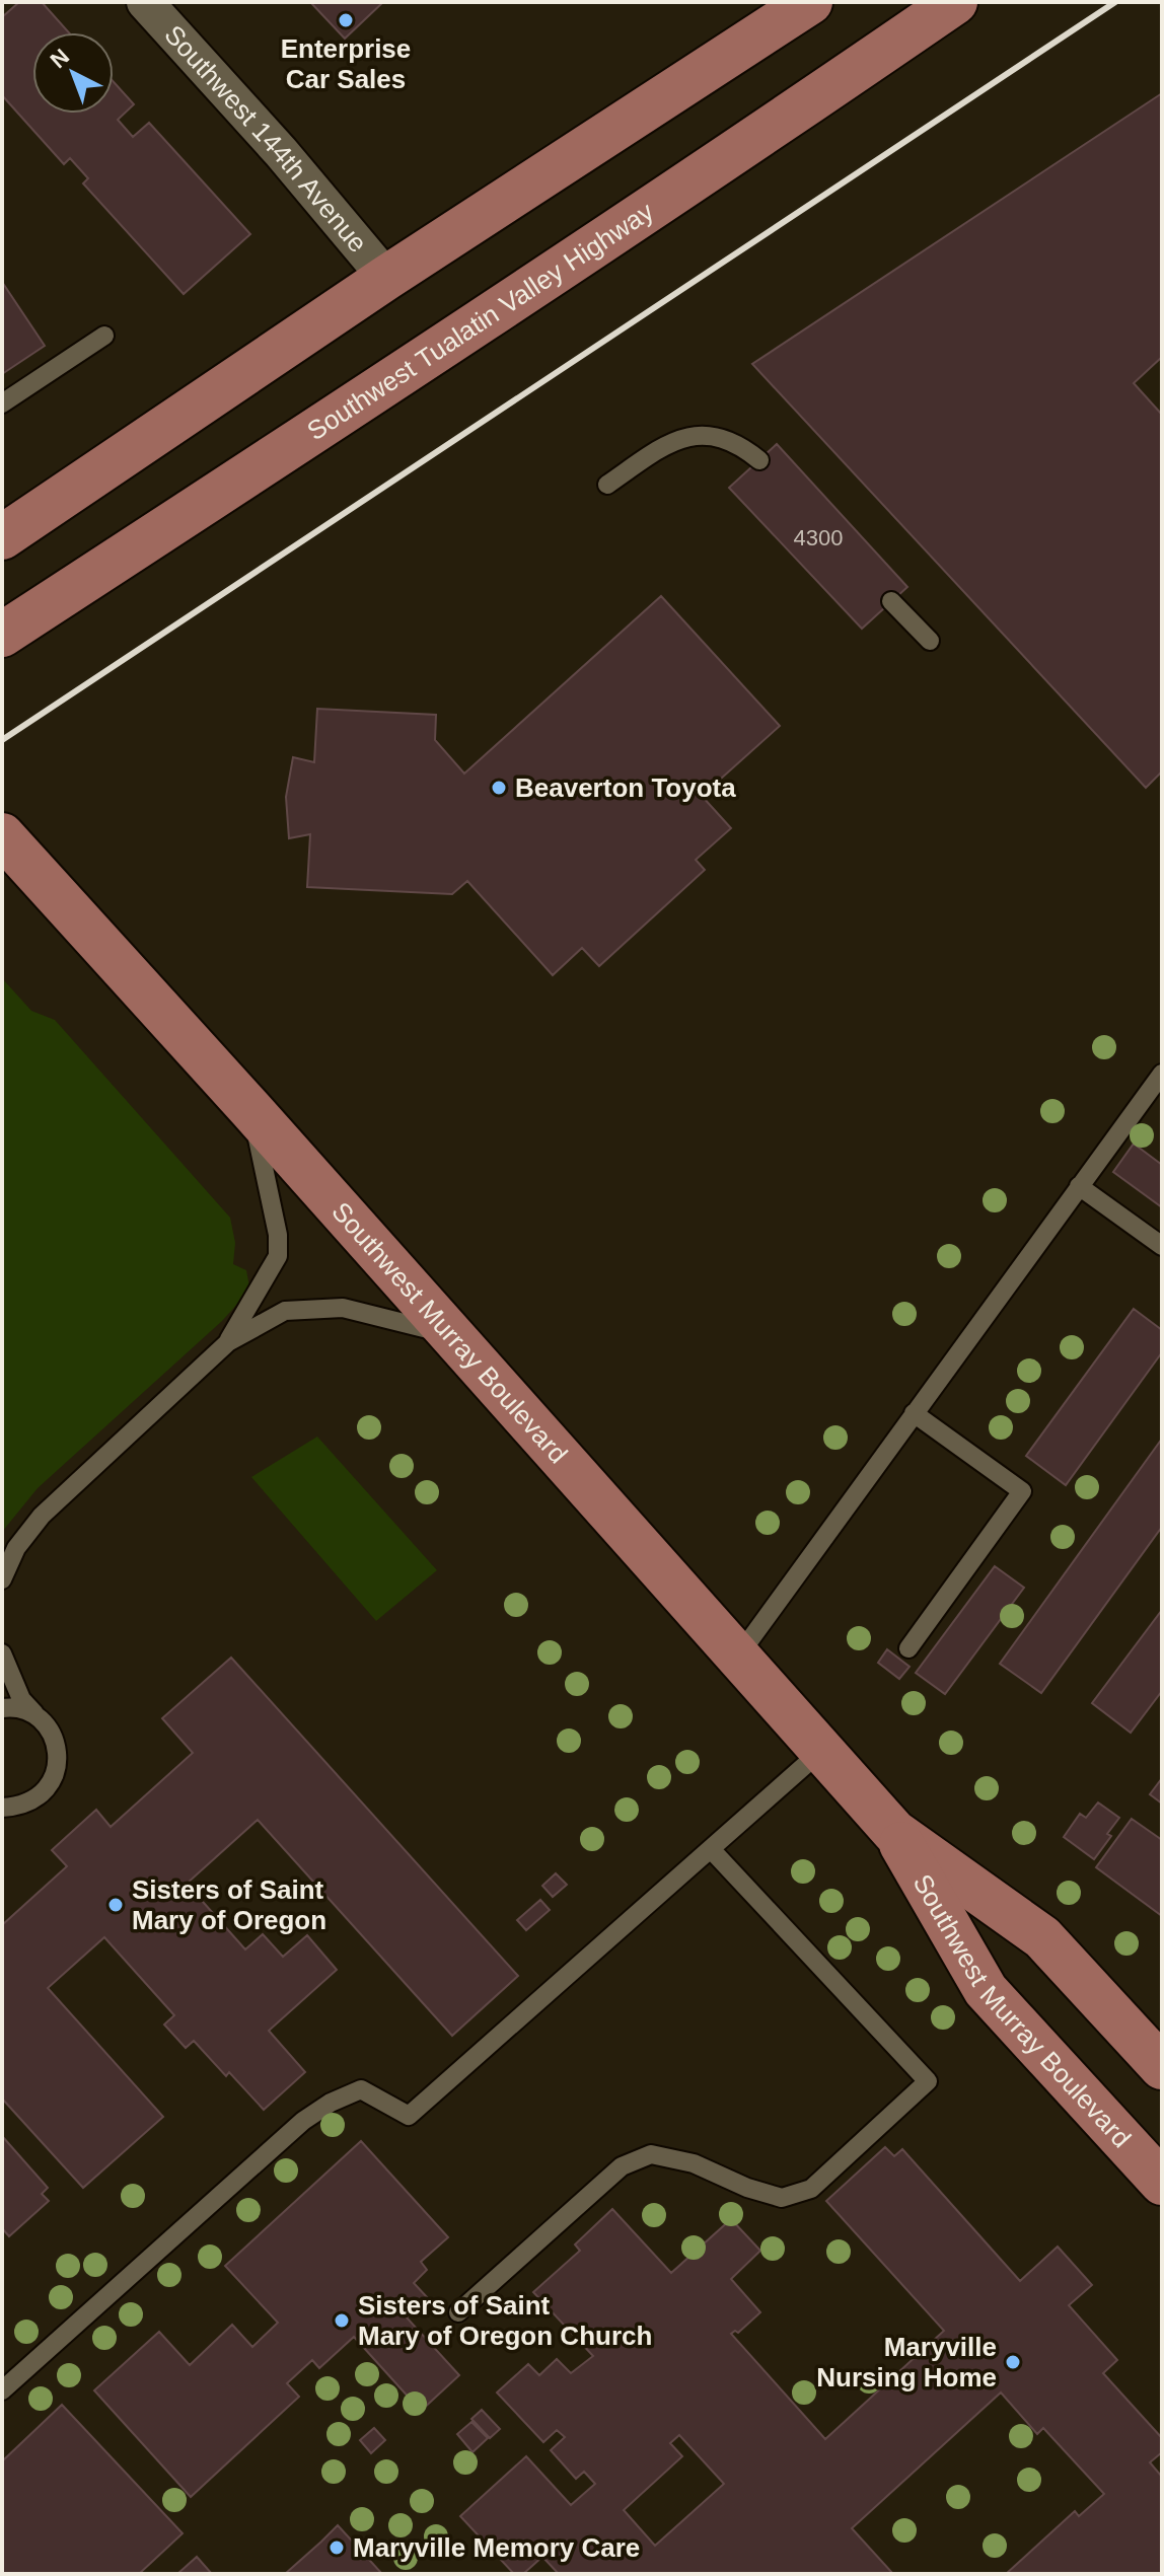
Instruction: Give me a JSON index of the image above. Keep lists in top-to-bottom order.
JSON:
{
  "streets": {
    "main road": ["Southwest Tualatin Valley Highway", "Southwest Murray Boulevard"],
    "street": ["Southwest 144th Avenue"]
  },
  "places": [
    "Enterprise Car Sales",
    "Beaverton Toyota",
    "Sisters of Saint Mary of Oregon",
    "Sisters of Saint Mary of Oregon Church",
    "Maryville Nursing Home",
    "Maryville Memory Care"
  ],
  "house_numbers": ["4300"],
  "north": "top left"
}
